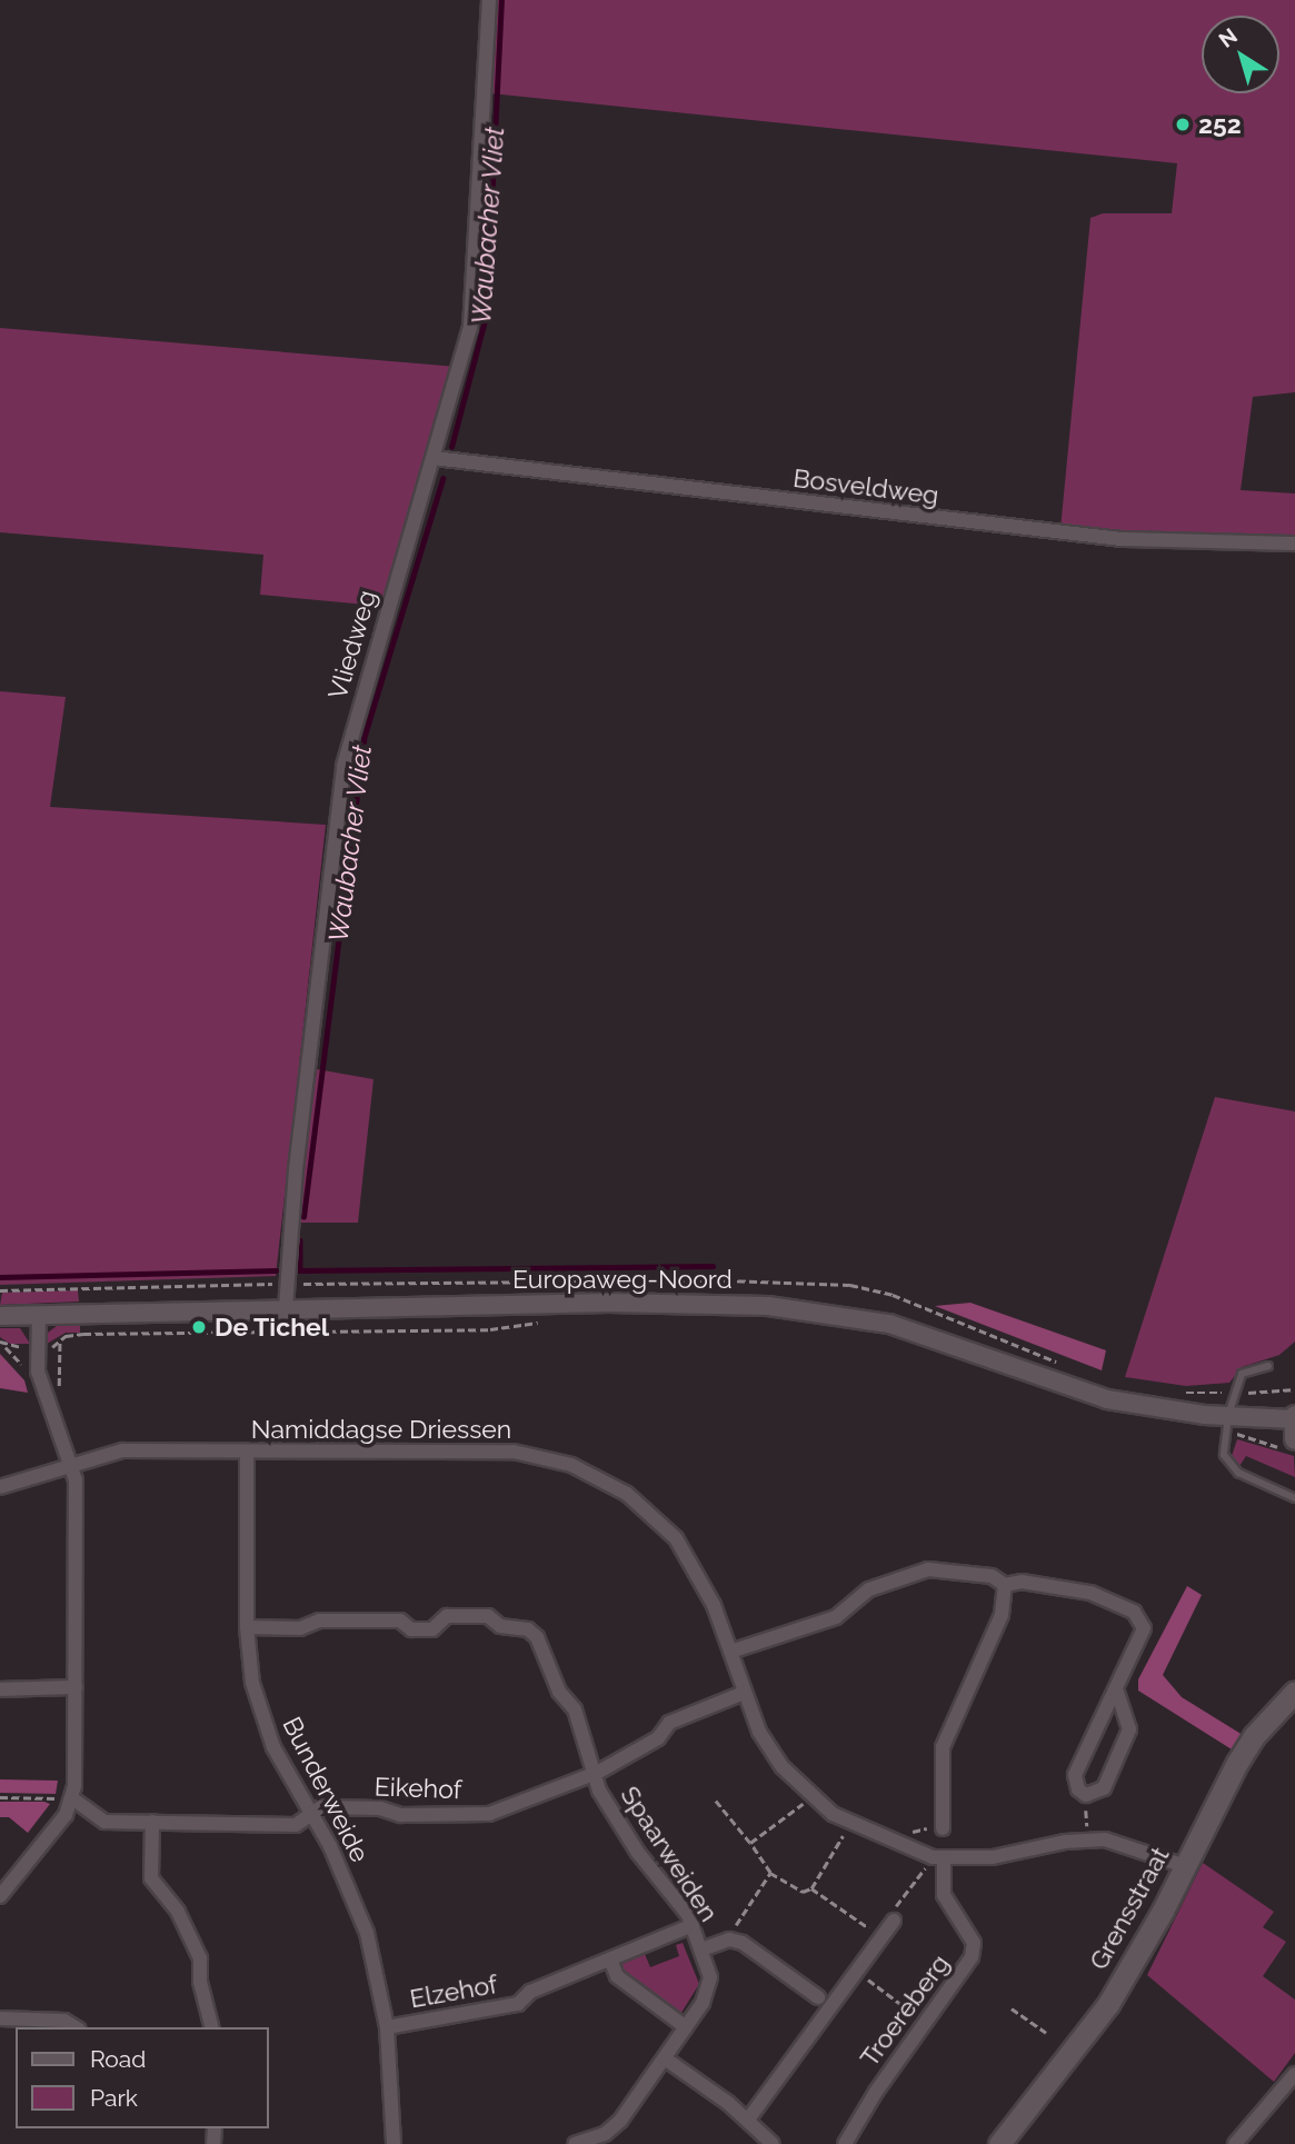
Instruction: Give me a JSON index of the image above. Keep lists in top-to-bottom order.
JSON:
{
  "streets": {
    "main road": ["Grensstraat"],
    "street": [
      "Bosveldweg",
      "Vliedweg",
      "Europaweg-Noord",
      "Namiddagse Driessen",
      "Eikehof",
      "Bunderweide",
      "Spaarweiden",
      "Elzehof",
      "Troereberg"
    ]
  },
  "crossings": [
    ["Bosveldweg", "Vliedweg"],
    ["Vliedweg", "Europaweg-Noord"],
    ["Namiddagse Driessen", "Eikehof"],
    ["Namiddagse Driessen", "Bunderweide"],
    ["Namiddagse Driessen", "Grensstraat"],
    ["Namiddagse Driessen", "Troereberg"],
    ["Eikehof", "Bunderweide"],
    ["Eikehof", "Spaarweiden"],
    ["Bunderweide", "Spaarweiden"],
    ["Bunderweide", "Elzehof"],
    ["Spaarweiden", "Elzehof"]
  ],
  "water": ["Waubacher Vliet"],
  "places": ["252", "De Tichel"],
  "legend": ["Road", "Park"],
  "north": "top left"
}
